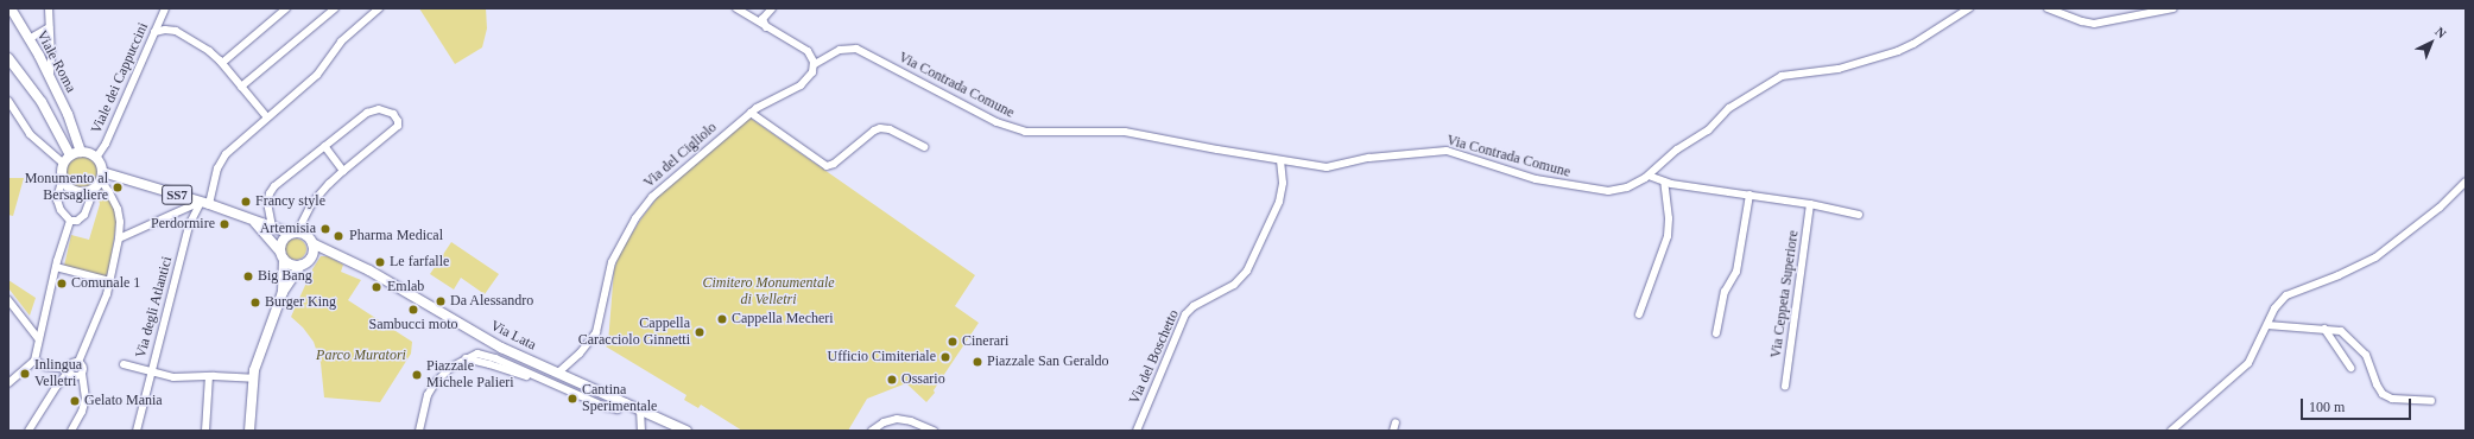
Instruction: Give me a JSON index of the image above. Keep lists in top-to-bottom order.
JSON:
{
  "streets": {
    "main road": ["Viale Roma", "SS7", "Via Lata"],
    "street": [
      "Viale dei Cappuccini",
      "Via Contrada Comune",
      "Via del Cigliolo",
      "Via Ceppeta Superiore",
      "Via degli Atlantici",
      "Via del Boschetto"
    ]
  },
  "crossings": [
    ["Viale Roma", "Viale dei Cappuccini"],
    ["Viale Roma", "SS7"],
    ["Viale dei Cappuccini", "SS7"],
    ["Via Contrada Comune", "Via del Cigliolo"],
    ["Via Contrada Comune", "Via del Boschetto"],
    ["Via del Cigliolo", "Via Lata"],
    ["SS7", "Via degli Atlantici"],
    ["SS7", "Via Lata"]
  ],
  "parks": ["Cimitero Monumentale di Velletri", "Parco Muratori"],
  "places": [
    "Monumento al Bersagliere",
    "Francy style",
    "Perdormire",
    "Artemisia",
    "Pharma Medical",
    "Le farfalle",
    "Big Bang",
    "Comunale 1",
    "Emlab",
    "Da Alessandro",
    "Burger King",
    "Sambucci moto",
    "Cappella Mecheri",
    "Cappella Caracciolo Ginnetti",
    "Cinerari",
    "Ufficio Cimiteriale",
    "Piazzale San Geraldo",
    "Inlingua Velletri",
    "Piazzale Michele Palieri",
    "Ossario",
    "Cantina Sperimentale",
    "Gelato Mania"
  ],
  "scale_bar": "100 m",
  "north": "top right"
}
